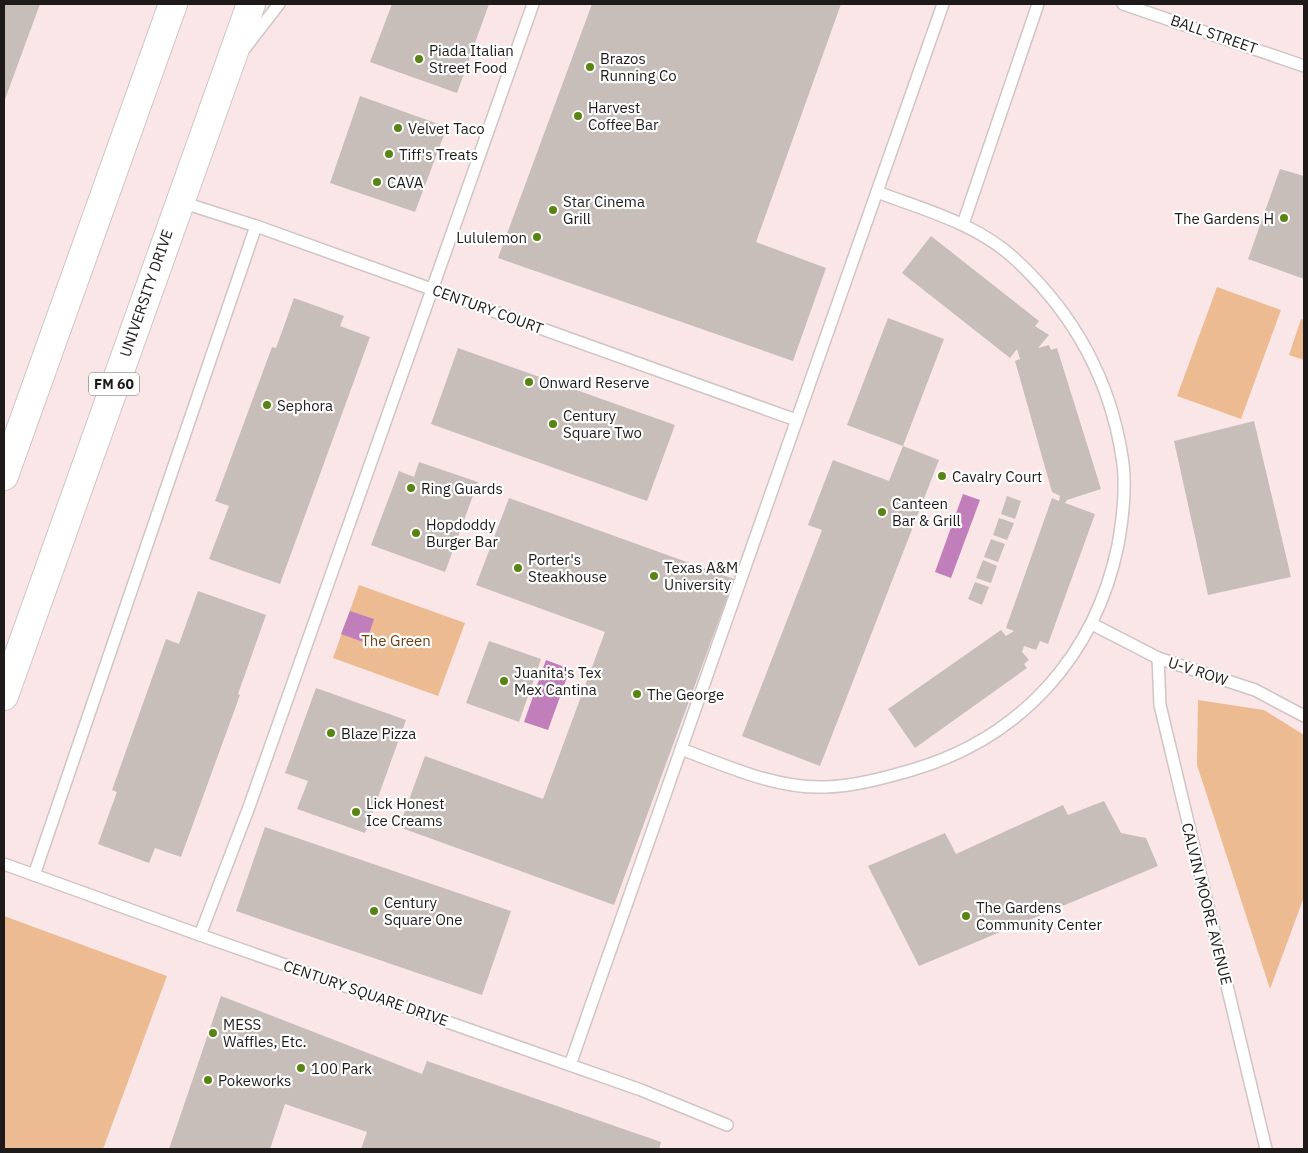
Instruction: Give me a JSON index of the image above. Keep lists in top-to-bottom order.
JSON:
{
  "streets": {
    "main road": ["UNIVERSITY DRIVE", "FM 60"],
    "lane": [
      "BALL STREET",
      "CENTURY COURT",
      "U-V ROW",
      "CALVIN MOORE AVENUE",
      "CENTURY SQUARE DRIVE"
    ]
  },
  "crossings": [
    ["UNIVERSITY DRIVE", "CENTURY COURT"],
    ["U-V ROW", "CALVIN MOORE AVENUE"]
  ],
  "parks": ["The Green"],
  "places": [
    "Piada Italian Street Food",
    "Brazos Running Co",
    "Harvest Coffee Bar",
    "Velvet Taco",
    "Tiff's Treats",
    "CAVA",
    "Star Cinema Grill",
    "The Gardens H",
    "Lululemon",
    "Onward Reserve",
    "Sephora",
    "Century Square Two",
    "Cavalry Court",
    "Ring Guards",
    "Canteen Bar & Grill",
    "Hopdoddy Burger Bar",
    "Porter's Steakhouse",
    "Texas A&M University",
    "Juanita's Tex Mex Cantina",
    "The George",
    "Blaze Pizza",
    "Lick Honest Ice Creams",
    "Century Square One",
    "The Gardens Community Center",
    "MESS Waffles, Etc.",
    "100 Park",
    "Pokeworks"
  ]
}
